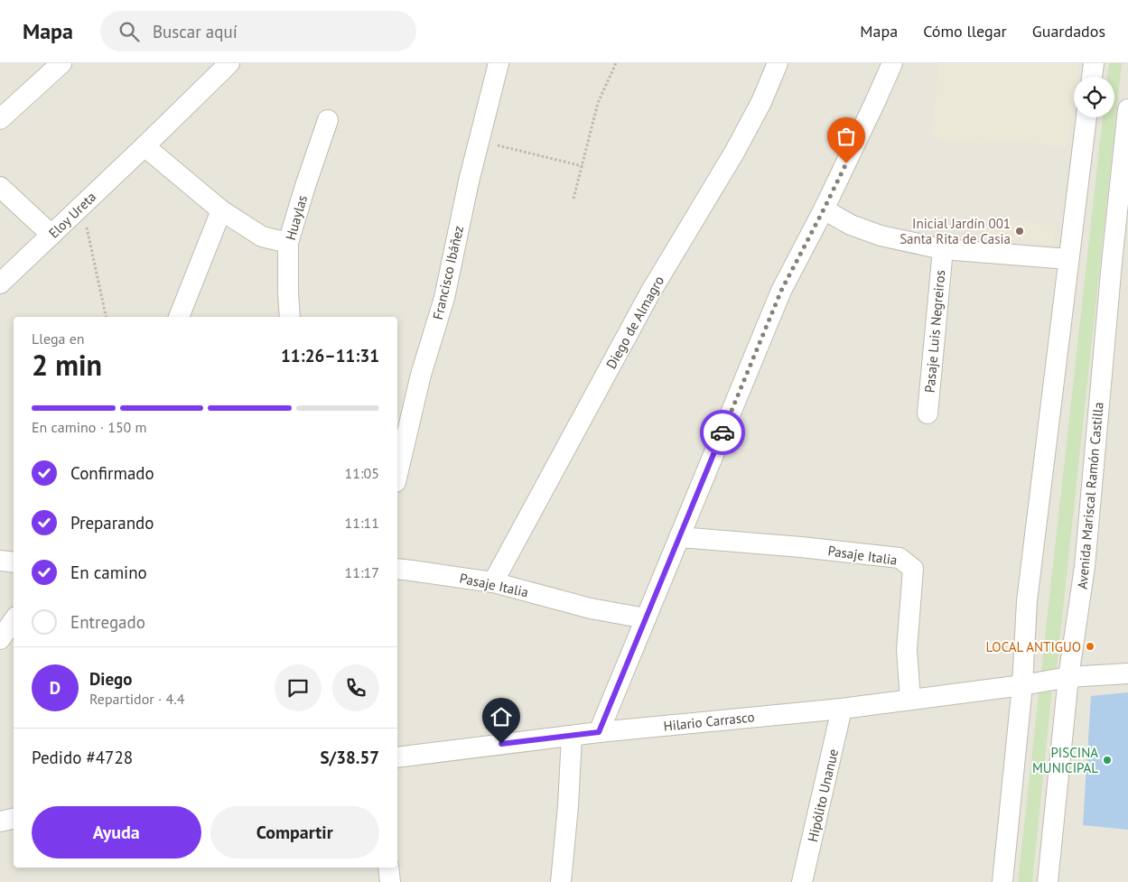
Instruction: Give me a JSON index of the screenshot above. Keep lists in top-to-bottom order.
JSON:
{
  "streets": {
    "street": [
      "Eloy Ureta",
      "Huaylas",
      "Francisco Ibáñez",
      "Diego de Almagro",
      "Pasaje Luis Negreiros",
      "Avenida Mariscal Ramón Castilla",
      "Pasaje Italia",
      "Hilario Carrasco",
      "Hipólito Unanue"
    ]
  },
  "crossings": [
    ["Diego de Almagro", "Pasaje Italia"],
    ["Avenida Mariscal Ramón Castilla", "Hilario Carrasco"],
    ["Pasaje Italia", "Hilario Carrasco"],
    ["Hilario Carrasco", "Hipólito Unanue"]
  ],
  "places": ["Inicial Jardín 001 Santa Rita de Casia", "LOCAL ANTIGUO", "PISCINA MUNICIPAL"],
  "page": {
    "header": "Mapa",
    "search": "Buscar aquí",
    "nav": ["Mapa", "Cómo llegar", "Guardados"],
    "heading": ["2 min", "Llega en", "11:26–11:31"],
    "panel": [
      "Diego",
      "Repartidor · 4.4",
      "Pedido #4728",
      "S/38.57"
    ],
    "bar": "En camino · 150 m",
    "list": [
      ["Confirmado", "11:05"],
      ["Preparando", "11:11"],
      ["En camino", "11:17"],
      "Entregado"
    ],
    "round": "D",
    "buttons": ["Ayuda", "Compartir"]
  }
}
